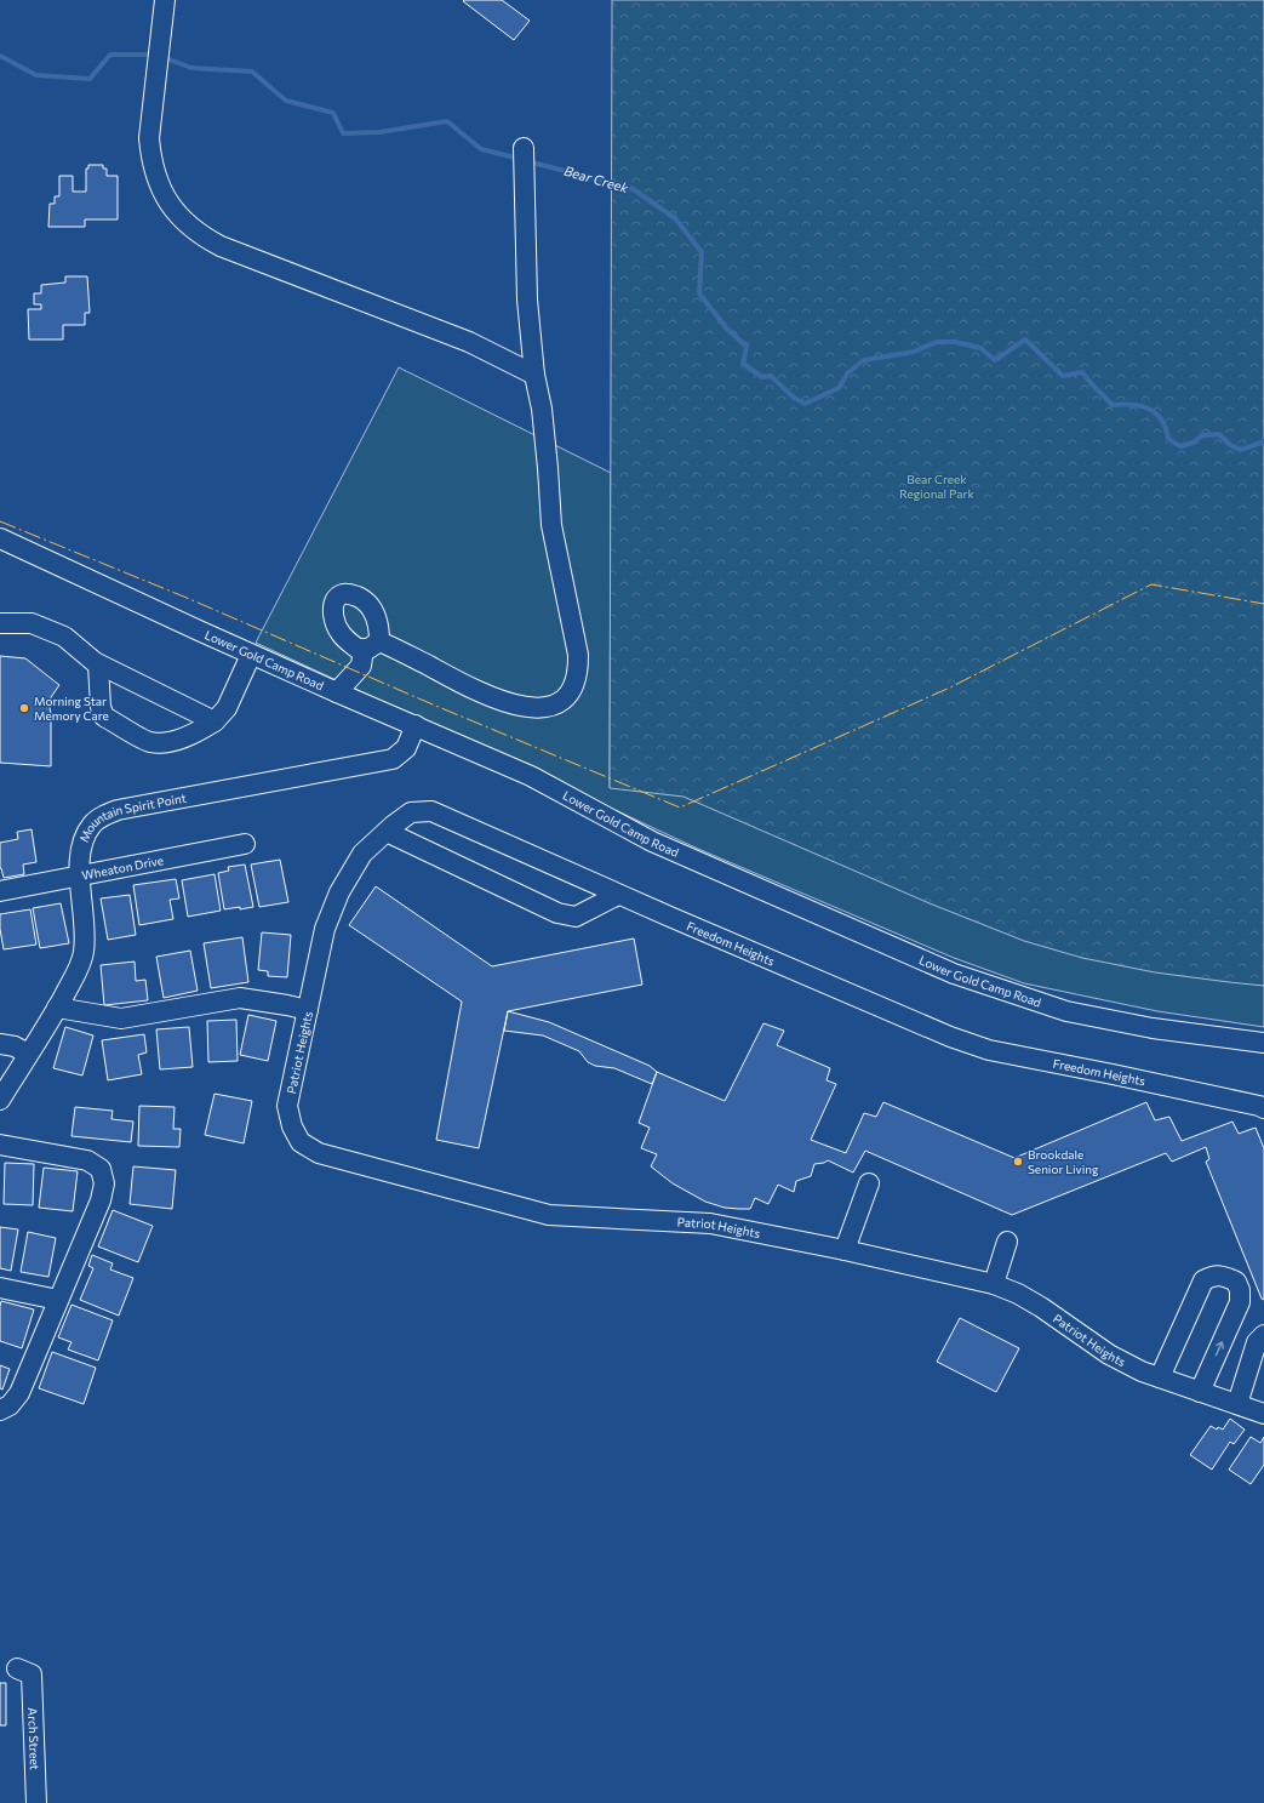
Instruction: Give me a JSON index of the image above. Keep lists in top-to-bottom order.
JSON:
{
  "streets": {
    "street": [
      "Lower Gold Camp Road",
      "Mountain Spirit Point",
      "Wheaton Drive",
      "Freedom Heights",
      "Patriot Heights",
      "Arch Street"
    ]
  },
  "crossings": [
    ["Lower Gold Camp Road", "Mountain Spirit Point"],
    ["Mountain Spirit Point", "Wheaton Drive"],
    ["Freedom Heights", "Patriot Heights"]
  ],
  "water": ["Bear Creek"],
  "parks": ["Bear Creek Regional Park"],
  "places": ["Morning Star Memory Care", "Brookdale Senior Living"]
}
